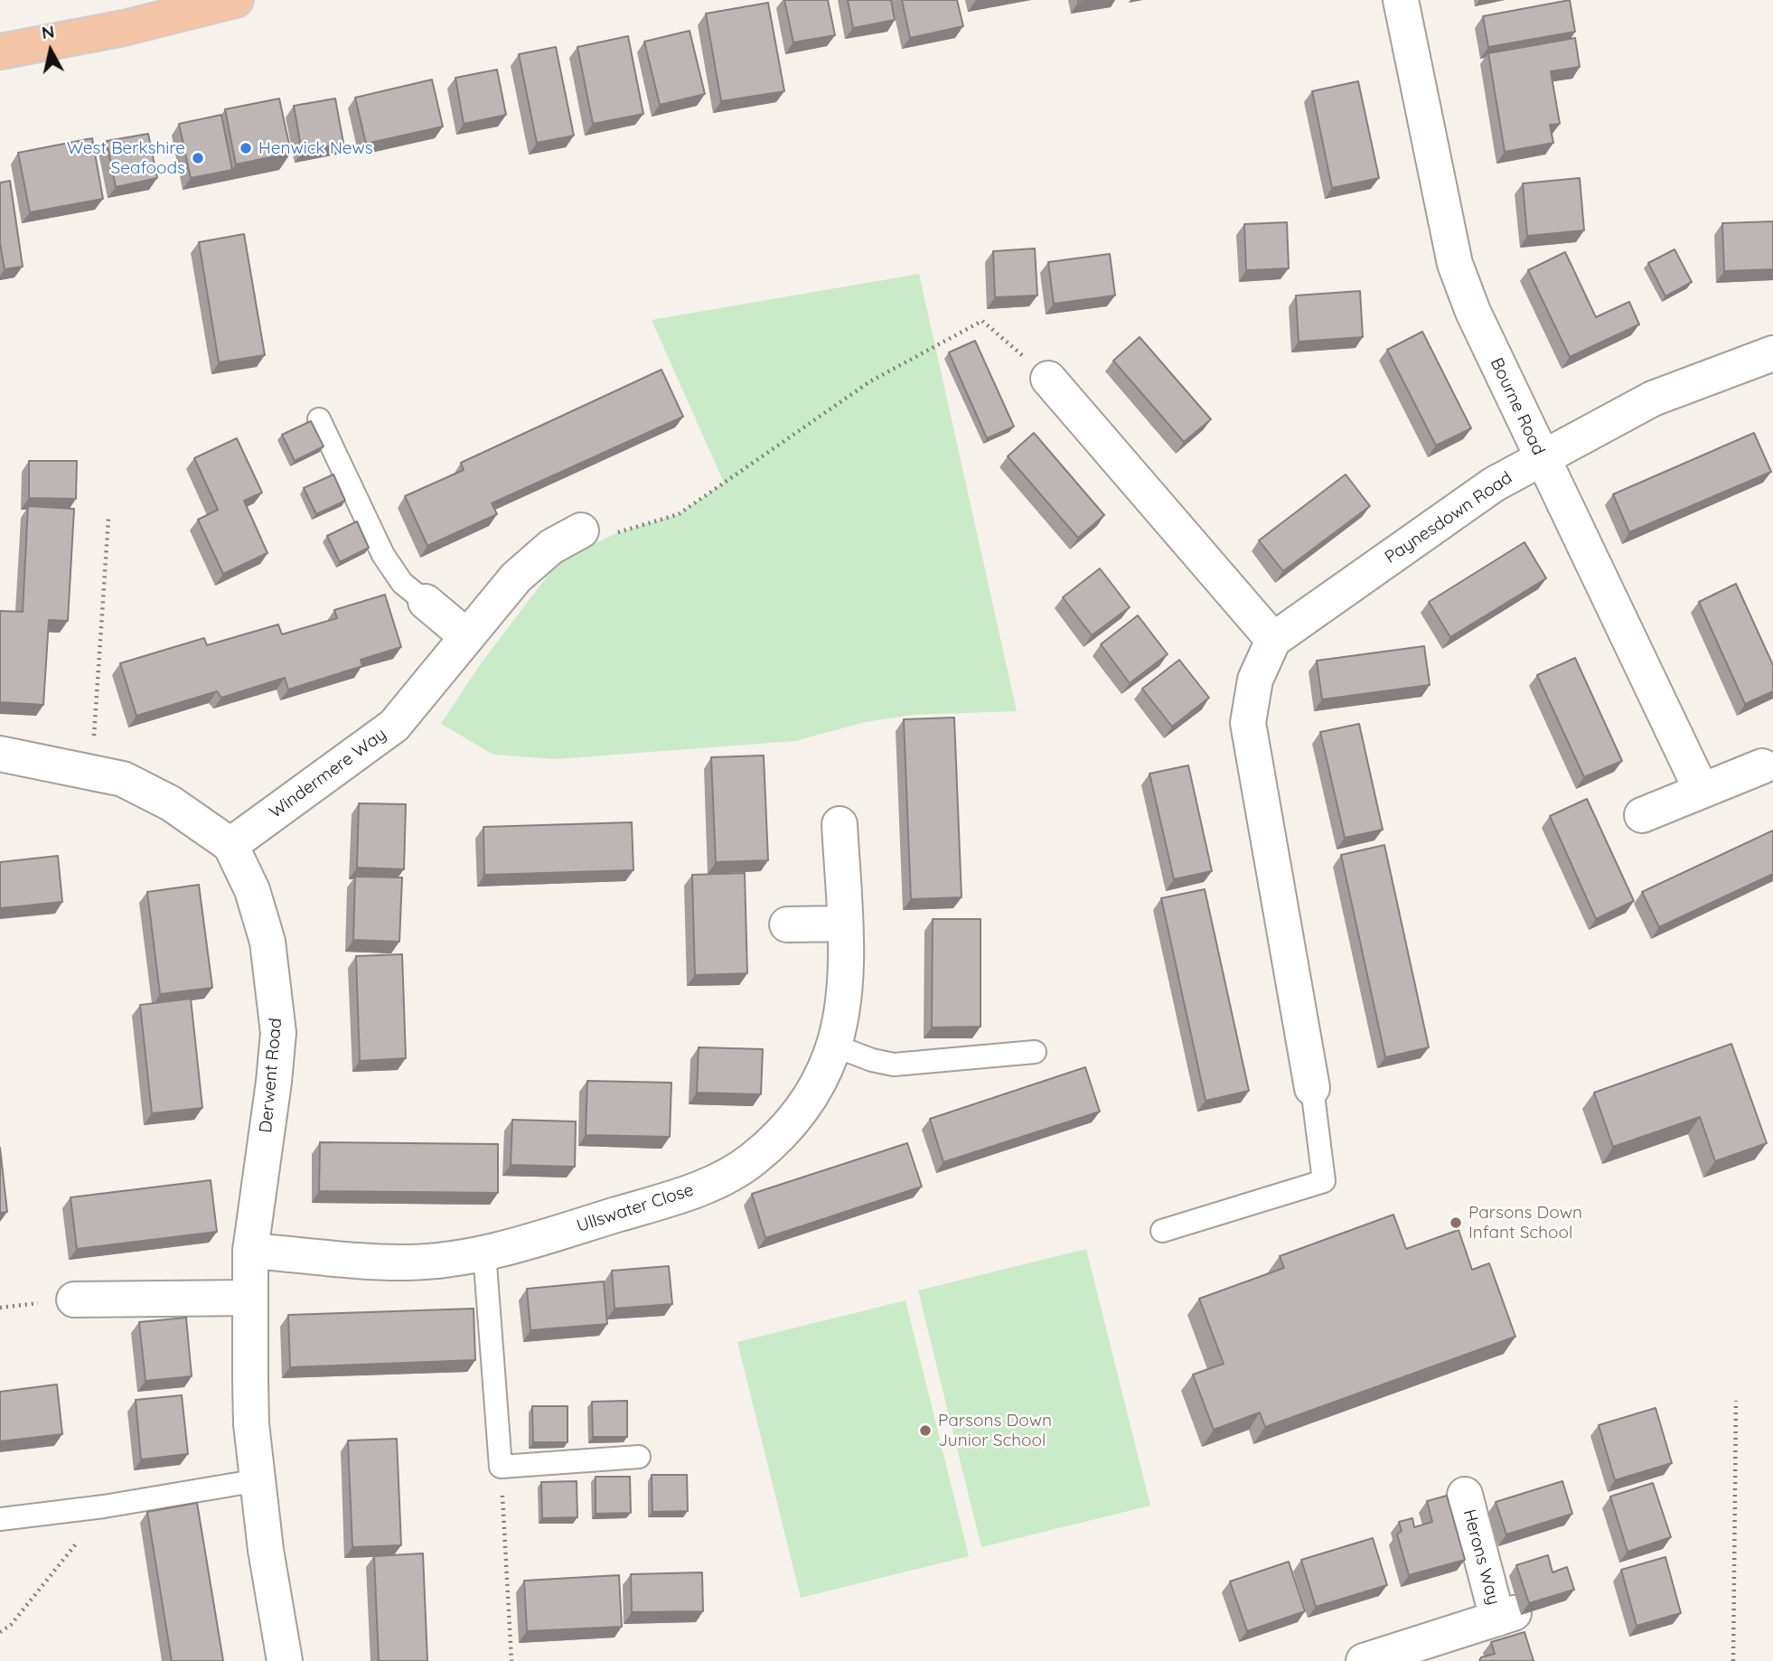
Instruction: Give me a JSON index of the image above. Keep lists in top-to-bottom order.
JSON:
{
  "streets": {
    "street": [
      "Bourne Road",
      "Paynesdown Road",
      "Windermere Way",
      "Derwent Road",
      "Ullswater Close",
      "Herons Way"
    ]
  },
  "crossings": [
    ["Bourne Road", "Paynesdown Road"],
    ["Windermere Way", "Derwent Road"],
    ["Derwent Road", "Ullswater Close"]
  ],
  "places": [
    "Henwick News",
    "West Berkshire Seafoods",
    "Parsons Down Infant School",
    "Parsons Down Junior School"
  ],
  "north": "top"
}
